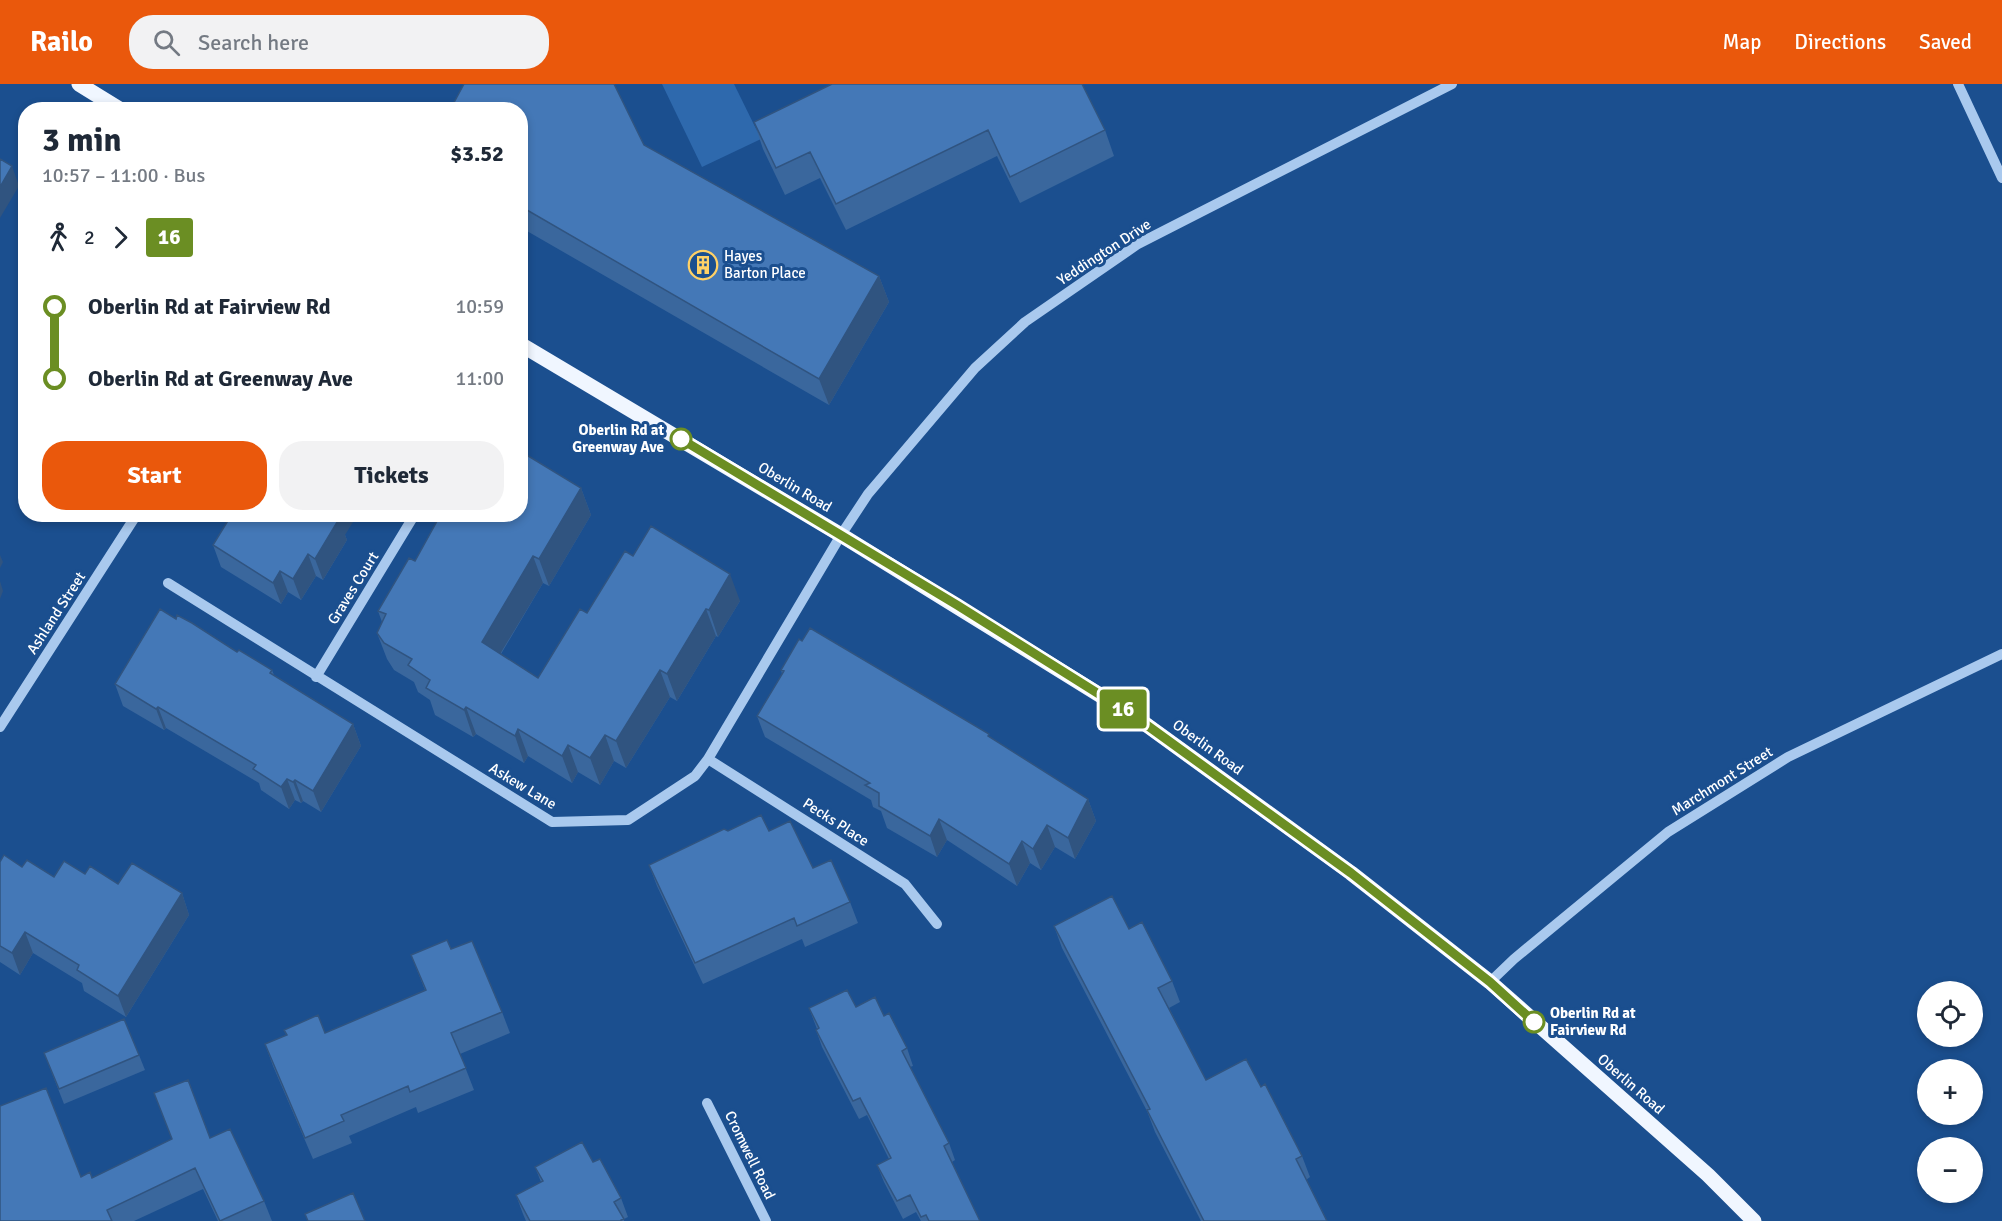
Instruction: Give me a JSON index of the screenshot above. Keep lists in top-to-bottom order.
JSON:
{
  "streets": {
    "main road": ["Oberlin Road"],
    "street": [
      "Yeddington Drive",
      "Graves Court",
      "Ashland Street",
      "Marchmont Street",
      "Askew Lane",
      "Pecks Place",
      "Cromwell Road"
    ]
  },
  "crossings": [
    ["Yeddington Drive", "Oberlin Road"],
    ["Yeddington Drive", "Askew Lane"],
    ["Oberlin Road", "Marchmont Street"],
    ["Oberlin Road", "Askew Lane"],
    ["Graves Court", "Askew Lane"],
    ["Askew Lane", "Pecks Place"]
  ],
  "places": {
    "building": ["Hayes Barton Place"],
    "other": ["Oberlin Rd at Greenway Ave", "Oberlin Rd at Fairview Rd"]
  },
  "lines": ["bus line 16"],
  "page": {
    "header": "Railo",
    "search": "Search here",
    "nav": ["Map", "Directions", "Saved"],
    "on_map": "16",
    "heading": ["3 min", "10:57 – 11:00 · Bus", "$3.52"],
    "legs": ["2", "16"],
    "list": [
      {
        "name": "Oberlin Rd at Fairview Rd",
        "value": "10:59"
      },
      {
        "name": "Oberlin Rd at Greenway Ave",
        "value": "11:00"
      }
    ],
    "buttons": ["Start", "Tickets"],
    "map_buttons": ["+", "−"]
  }
}
